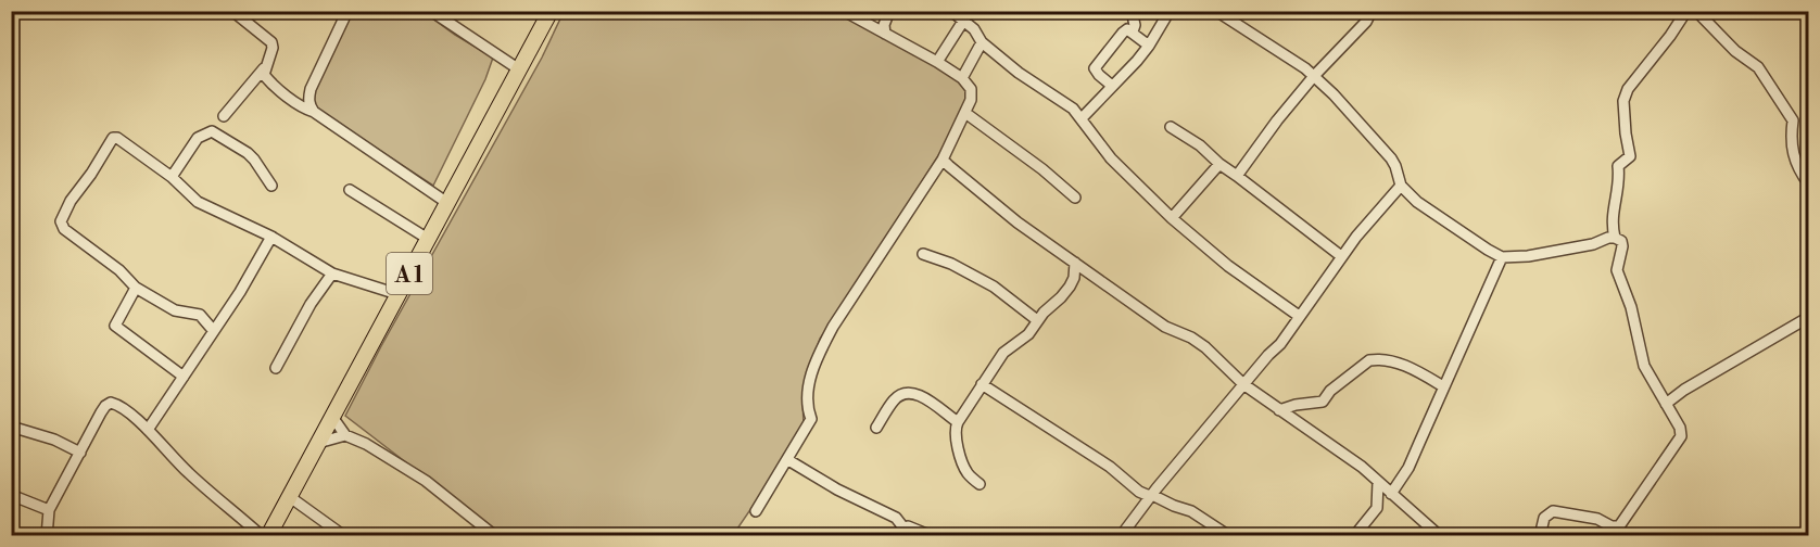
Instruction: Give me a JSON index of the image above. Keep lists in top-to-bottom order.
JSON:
{
  "streets": {
    "highway": ["A1"]
  }
}
